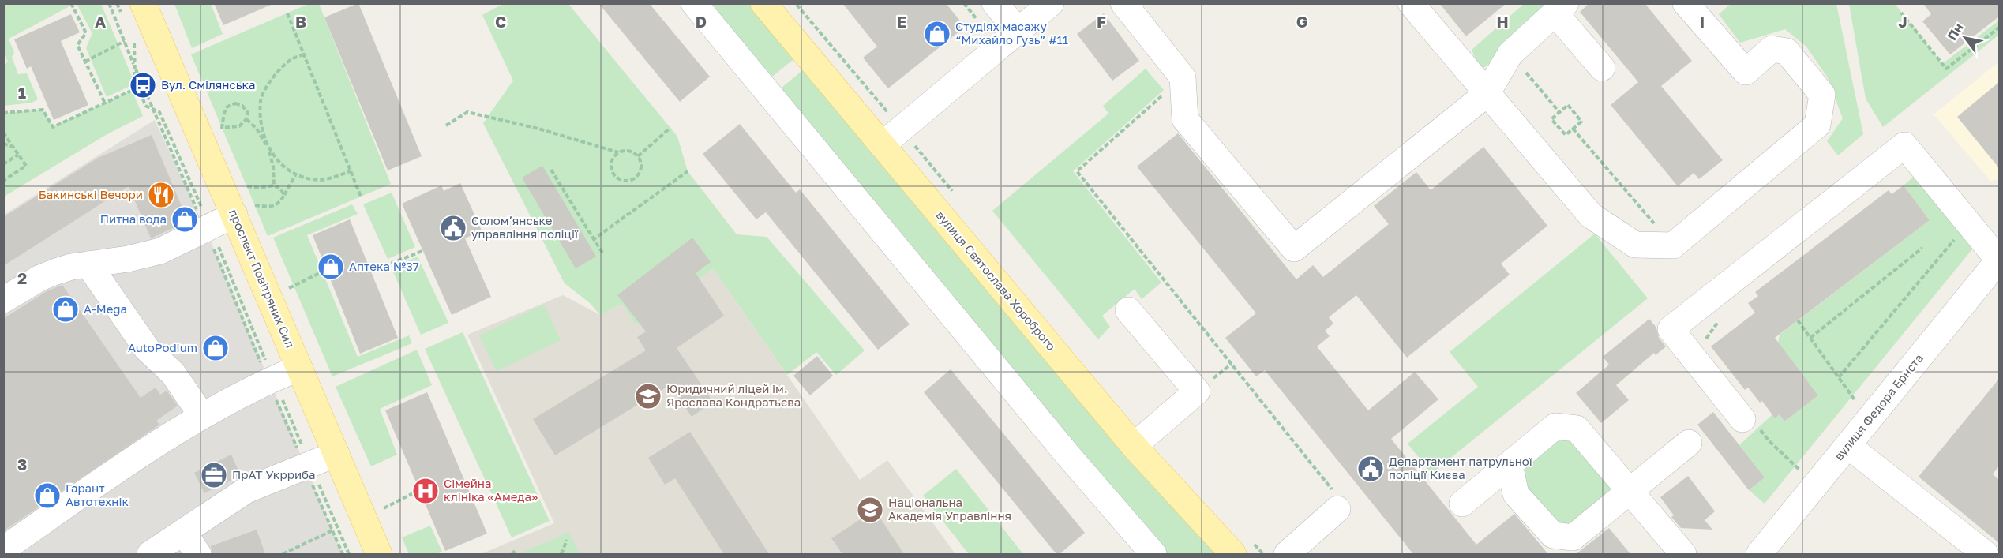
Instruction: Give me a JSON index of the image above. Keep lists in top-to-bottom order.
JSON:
{
  "streets": {
    "main road": ["проспект Повітряних Сил", "вулиця Святослава Хороброго"],
    "street": ["вулиця Федора Ернста"]
  },
  "places": {
    "shop": [
      "Студіях масажу “Михайло Гузь” #11",
      "Питна вода",
      "Аптека №37",
      "A-Mega",
      "AutoPodium",
      "Гарант Автотехнік"
    ],
    "bus stop": ["Вул. Смілянська"],
    "restaurant": ["Бакинські Вечори"],
    "public building": ["Соломʼянське управління поліції", "Департамент патрульної поліції Києва"],
    "school or university": ["Юридичний ліцей ім. Ярослава Кондратьєва", "Національна Академія Управління"],
    "office": ["ПрАТ Укрриба"],
    "hospital": ["Сімейна клініка «Амеда»"]
  },
  "north": "top left",
  "grid": {
    "columns": [
      "A",
      "B",
      "C",
      "D",
      "E",
      "F",
      "G",
      "H",
      "I",
      "J"
    ],
    "rows": ["1", "2", "3"]
  }
}
